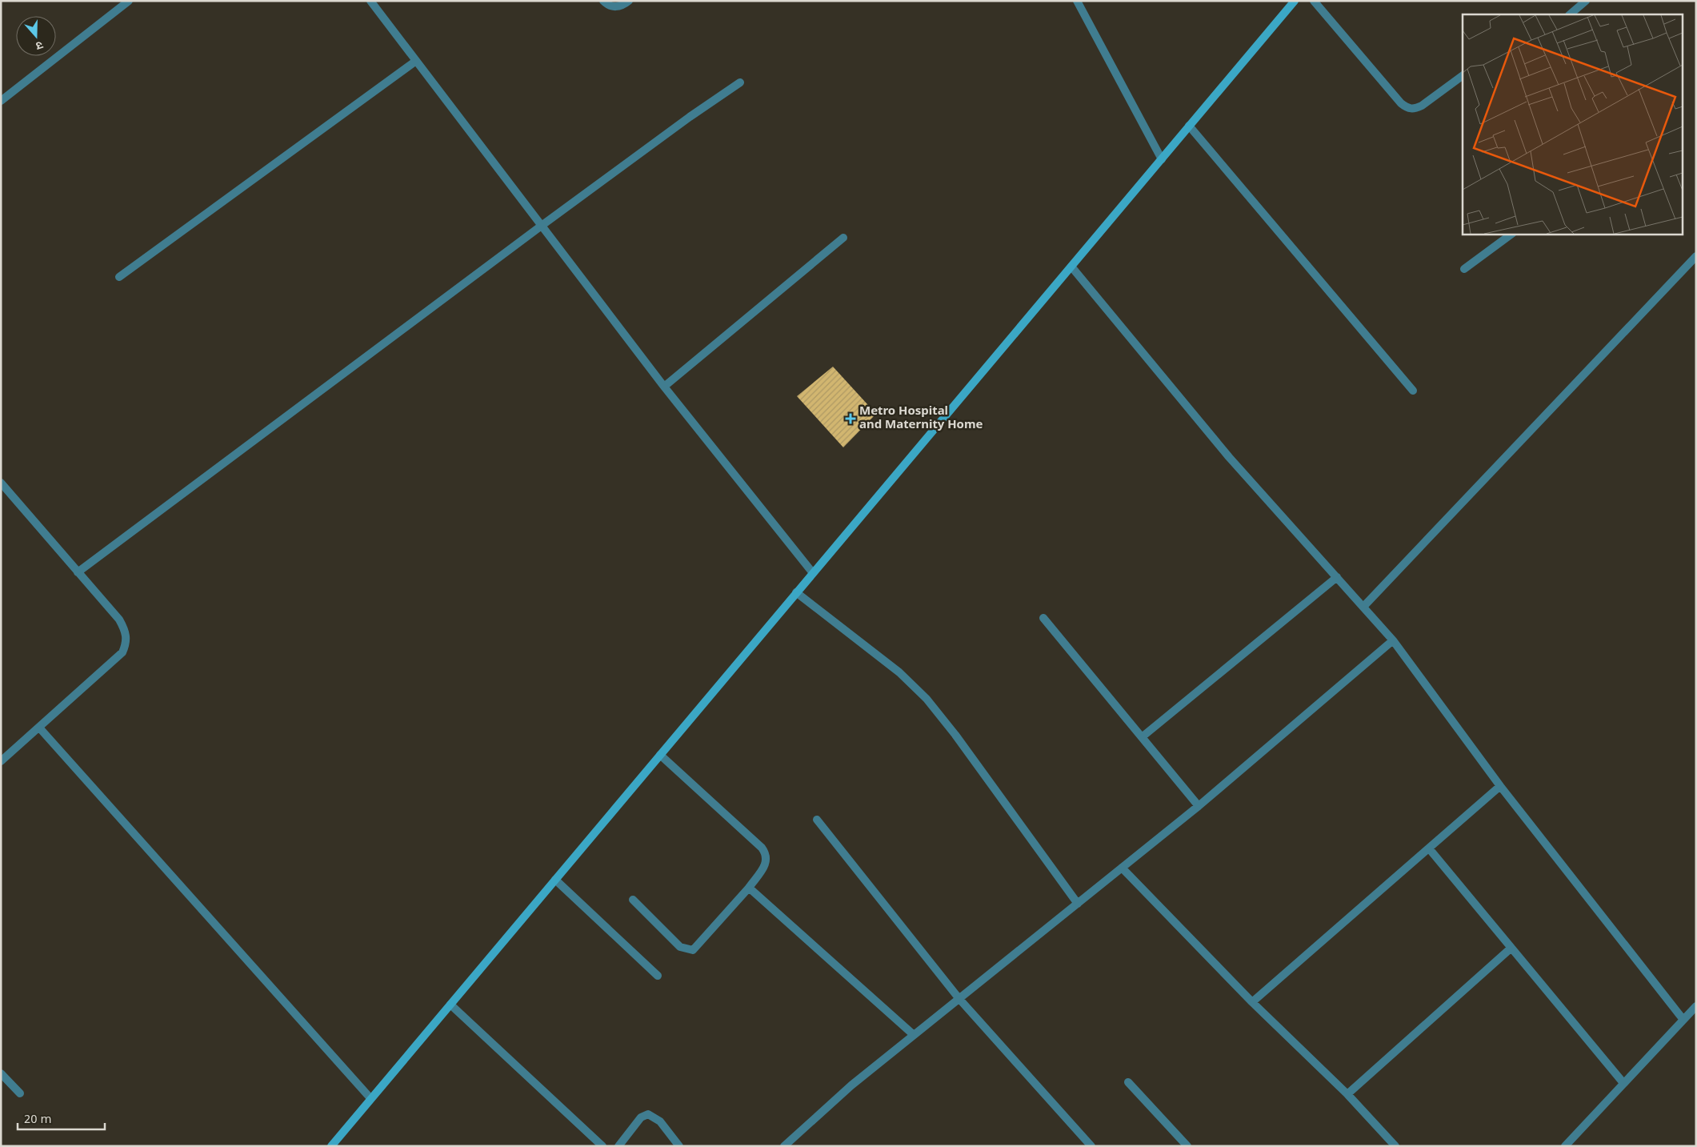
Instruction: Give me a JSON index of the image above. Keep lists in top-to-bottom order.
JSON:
{
  "places": {
    "health": ["Metro Hospital and Maternity Home"]
  },
  "scale_bar": "20 m",
  "north": "bottom"
}
